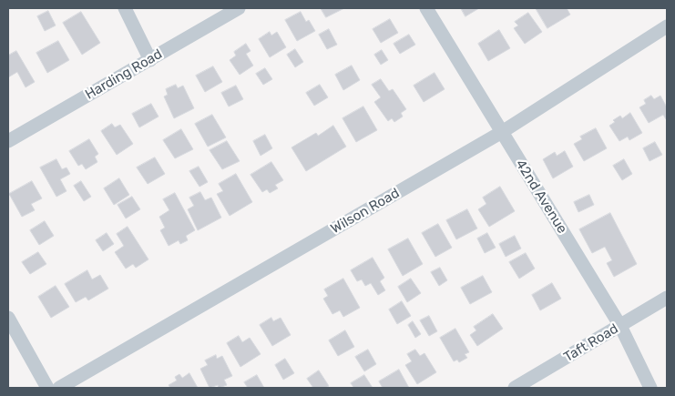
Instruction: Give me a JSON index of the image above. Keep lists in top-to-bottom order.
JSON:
{
  "streets": {
    "street": [
      "Harding Road",
      "42nd Avenue",
      "Wilson Road",
      "Taft Road"
    ]
  },
  "crossings": [
    ["42nd Avenue", "Wilson Road"],
    ["42nd Avenue", "Taft Road"]
  ]
}
